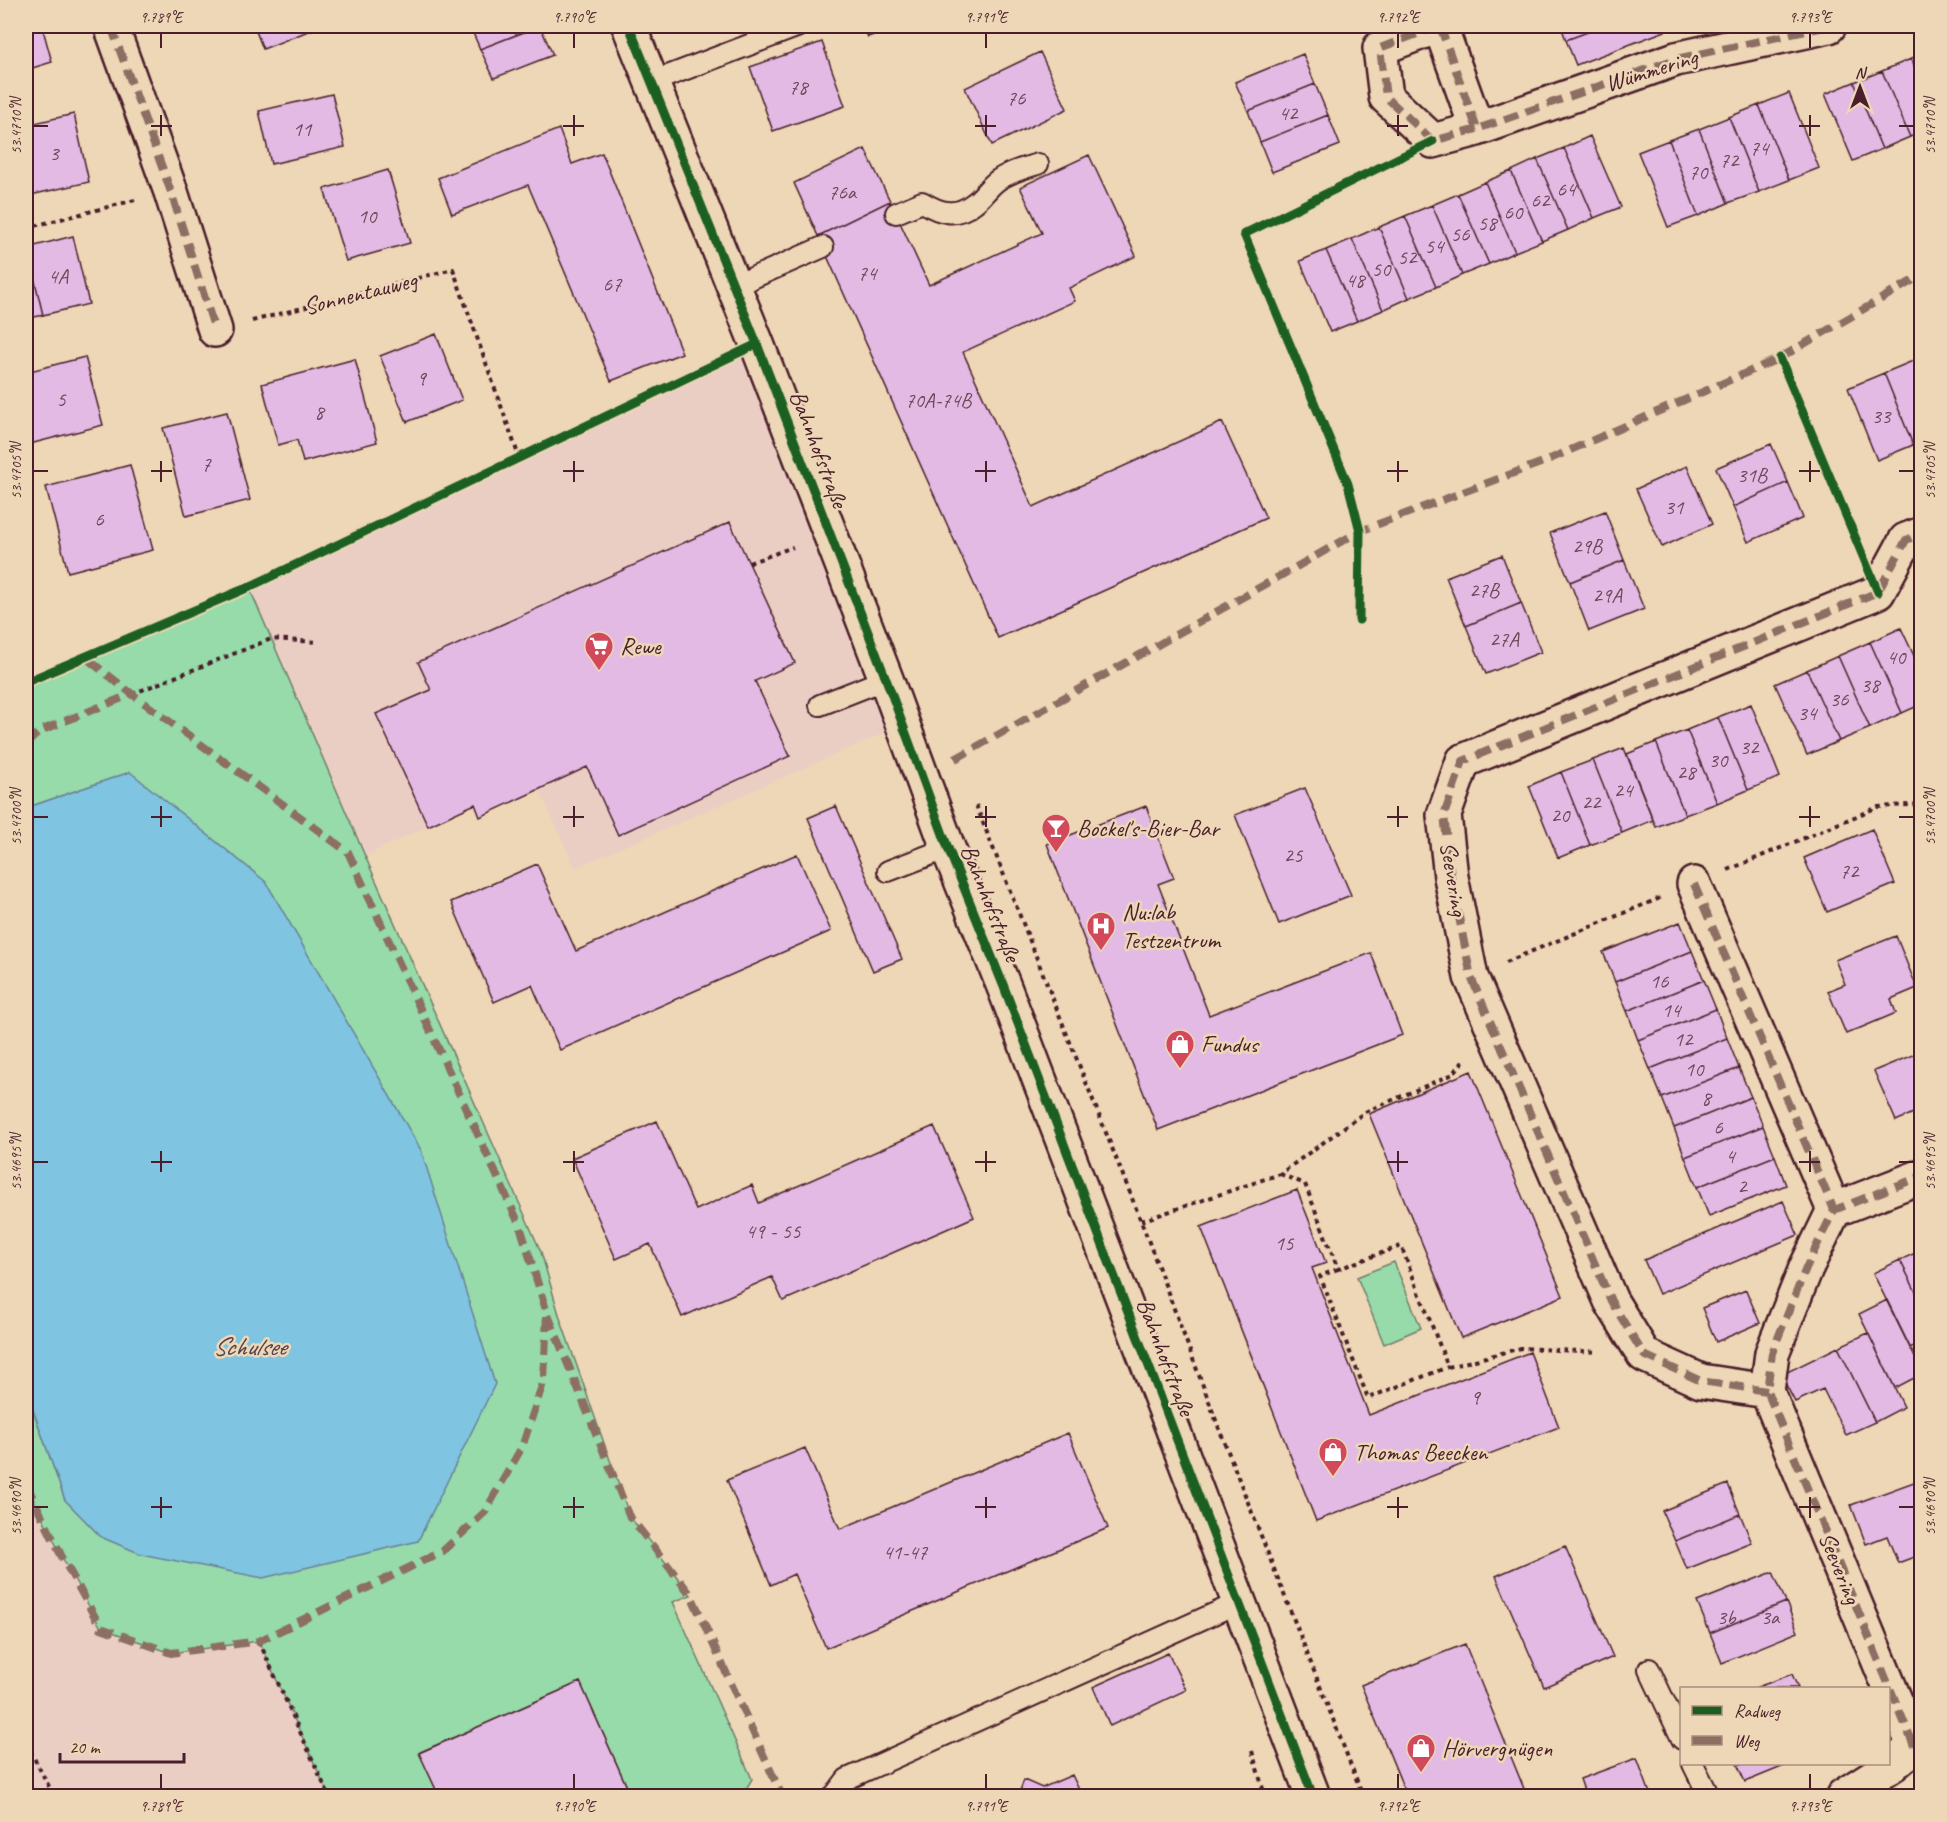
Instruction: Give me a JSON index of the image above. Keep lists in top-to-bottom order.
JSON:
{
  "streets": {
    "street": ["Wümmering", "Bahnhofstraße", "Seevering"],
    "path": ["Sonnentauweg"]
  },
  "water": ["Schulsee"],
  "places": {
    "supermarket": ["Rewe"],
    "bar": ["Bockel's-Bier-Bar"],
    "hospital": ["Nu:lab Testzentrum"],
    "shop": ["Fundus", "Thomas Beecken", "Hörvergnügen"]
  },
  "house_numbers": [
    "78",
    "76",
    "42",
    "11",
    "74",
    "3",
    "72",
    "70",
    "64",
    "76a",
    "62",
    "60",
    "10",
    "58",
    "56",
    "54",
    "52",
    "50",
    "74",
    "4A",
    "48",
    "67",
    "9",
    "5",
    "70A-74B",
    "8",
    "33",
    "7",
    "31B",
    "31",
    "6",
    "29B",
    "27B",
    "29A",
    "27A",
    "40",
    "38",
    "36",
    "34",
    "32",
    "30",
    "28",
    "24",
    "22",
    "20",
    "25",
    "72",
    "16",
    "14",
    "12",
    "10",
    "8",
    "6",
    "4",
    "2",
    "49 - 55",
    "15",
    "9",
    "41-47",
    "3b",
    "3a"
  ],
  "legend": ["Radweg", "Weg"],
  "scale_bar": "20 m",
  "north": "top",
  "coordinates": [
    "9.789°E",
    "9.790°E",
    "9.791°E",
    "9.792°E",
    "9.793°E",
    "53.4710°N",
    "53.4705°N",
    "53.4700°N",
    "53.4695°N",
    "53.4690°N"
  ]
}
